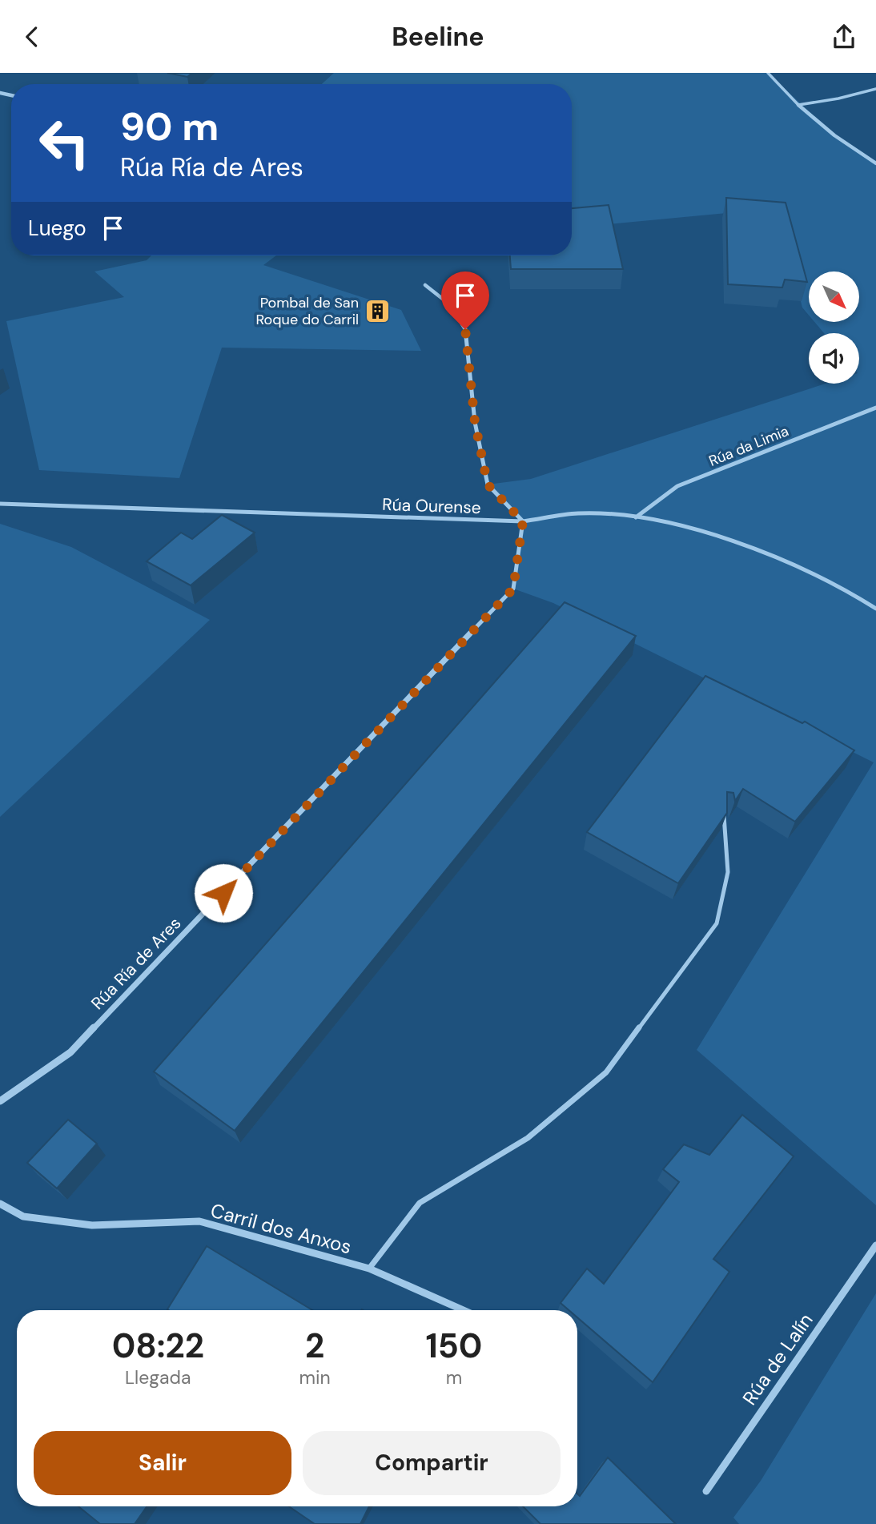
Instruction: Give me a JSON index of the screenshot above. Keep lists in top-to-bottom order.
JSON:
{
  "streets": {
    "street": [
      "Rúa da Limia",
      "Rúa Ourense",
      "Rúa Ría de Ares",
      "Carril dos Anxos",
      "Rúa de Lalín"
    ]
  },
  "crossings": [
    ["Rúa da Limia", "Rúa Ourense"],
    ["Rúa Ourense", "Rúa Ría de Ares"]
  ],
  "places": {
    "building": ["Pombal de San Roque do Carril"]
  },
  "north": "bottom right",
  "page": {
    "header": "Beeline",
    "turn": ["90 m", "Rúa Ría de Ares"],
    "then": "Luego",
    "eta": [
      "08:22",
      "Llegada",
      "2",
      "min",
      "150",
      "m"
    ],
    "buttons": ["Salir", "Compartir"]
  }
}
